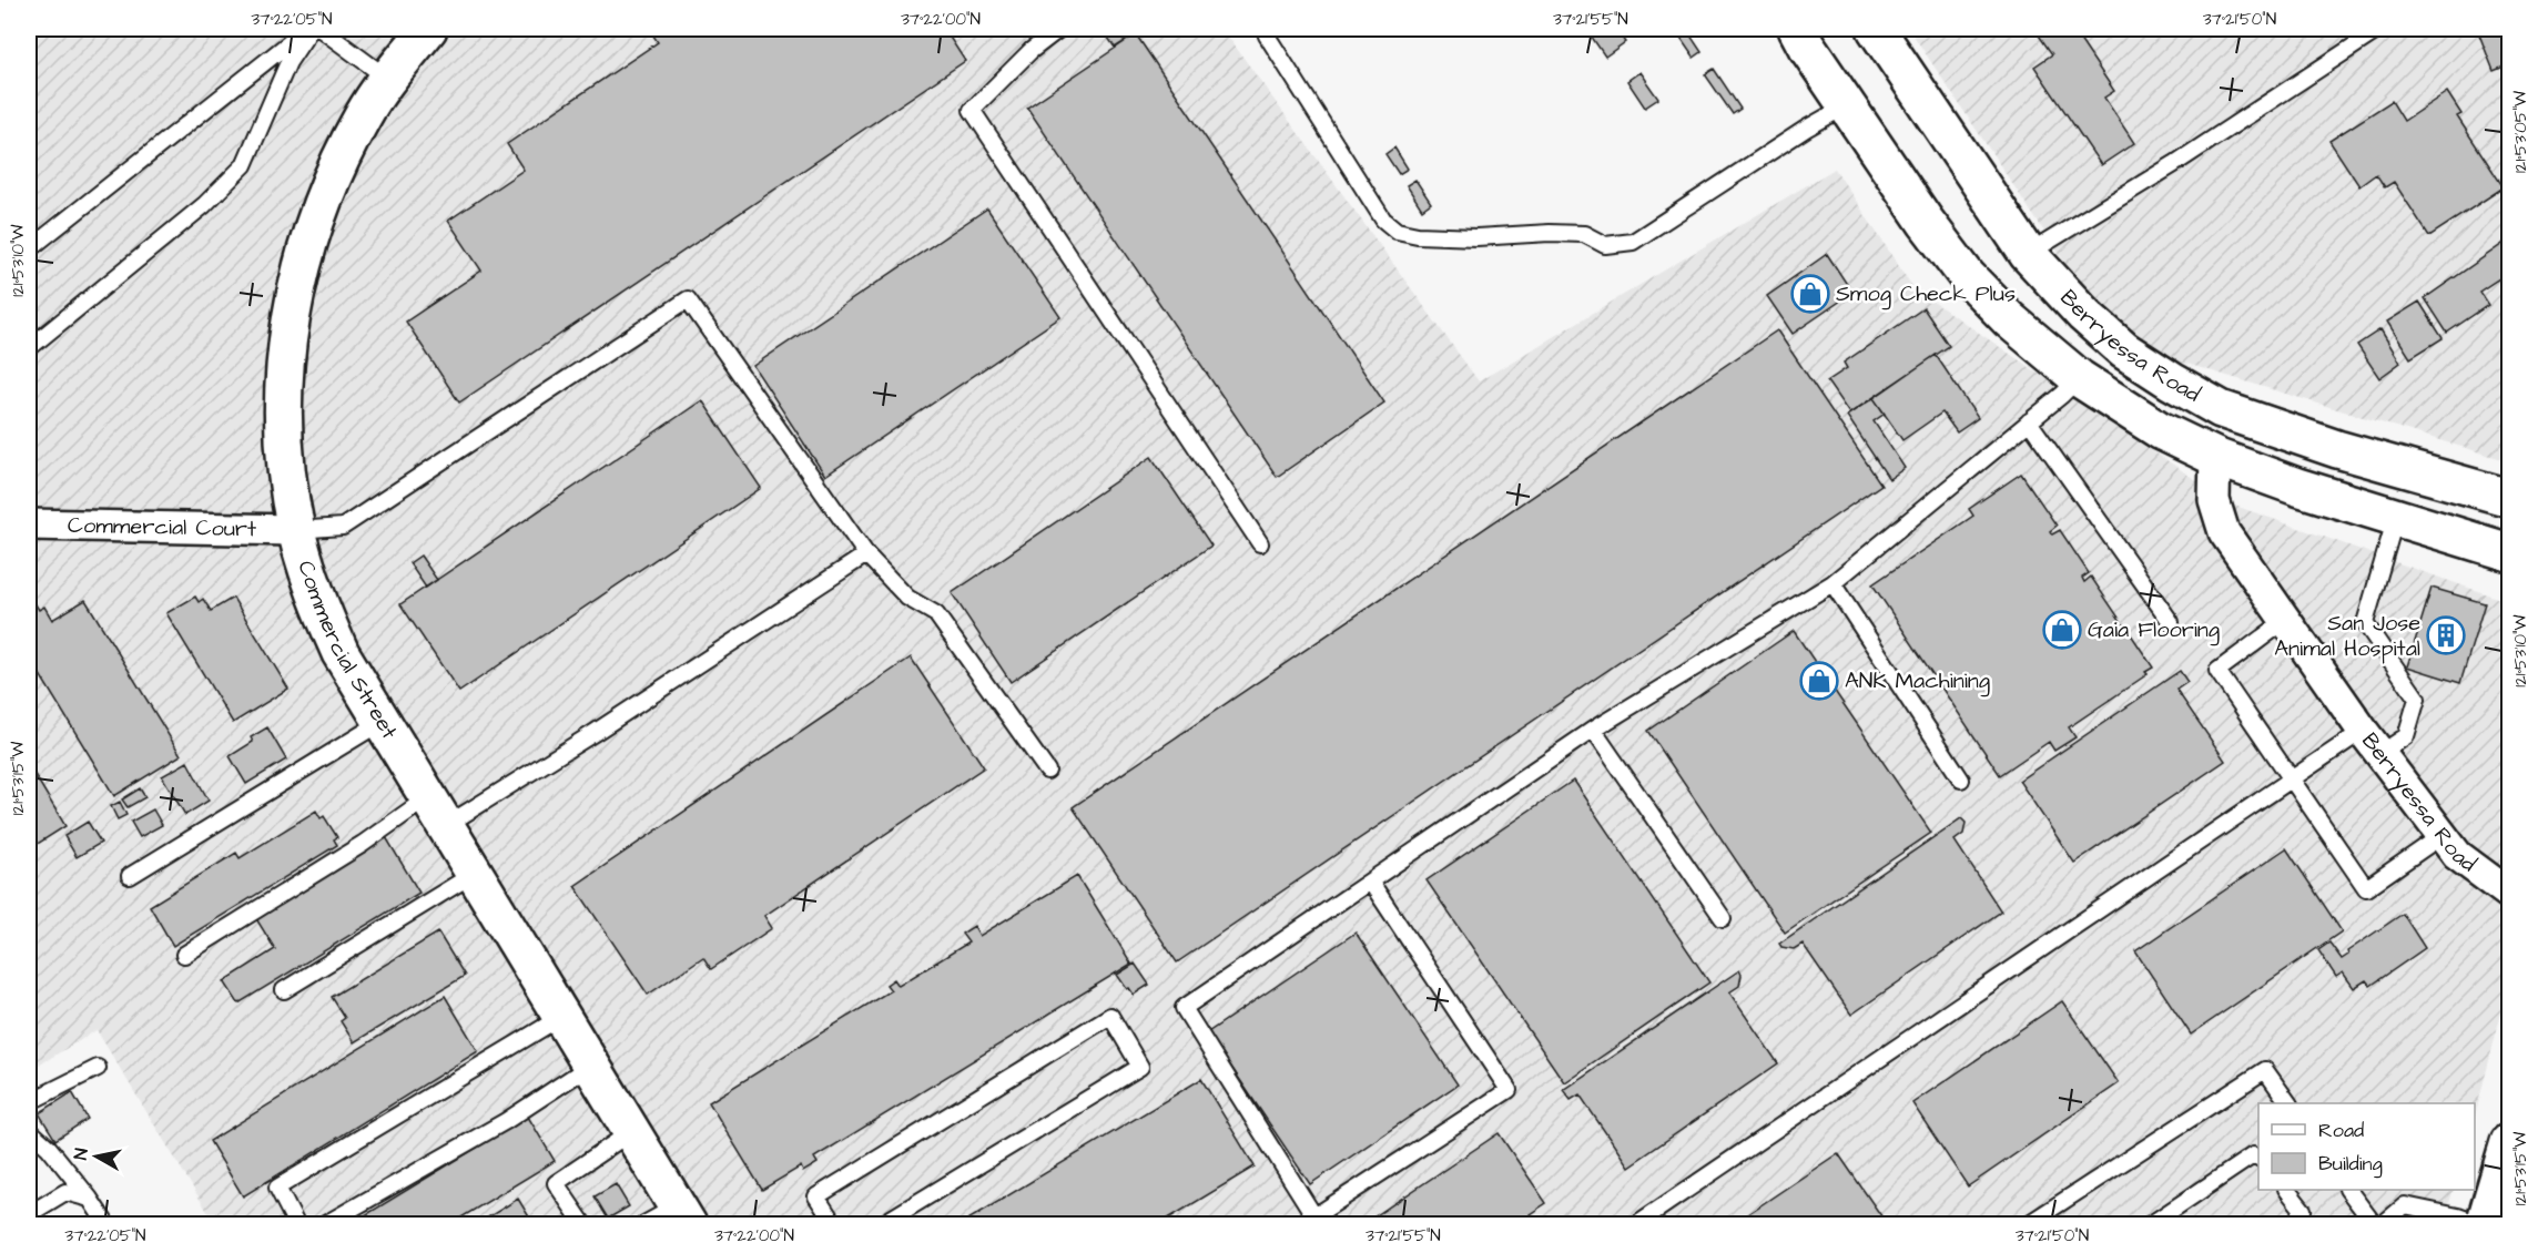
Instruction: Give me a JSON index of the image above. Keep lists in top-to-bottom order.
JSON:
{
  "streets": {
    "main road": ["Berryessa Road", "Commercial Street"],
    "street": ["Commercial Court"]
  },
  "crossings": [
    ["Commercial Court", "Commercial Street"]
  ],
  "places": {
    "shop": ["Smog Check Plus", "Gaia Flooring", "ANK Machining"],
    "building": ["San Jose Animal Hospital"]
  },
  "legend": ["Road", "Building"],
  "north": "left",
  "coordinates": [
    "37°22'05\"N",
    "37°22'00\"N",
    "37°21'55\"N",
    "37°21'50\"N",
    "121°53'05\"W",
    "121°53'10\"W",
    "121°53'15\"W"
  ]
}
